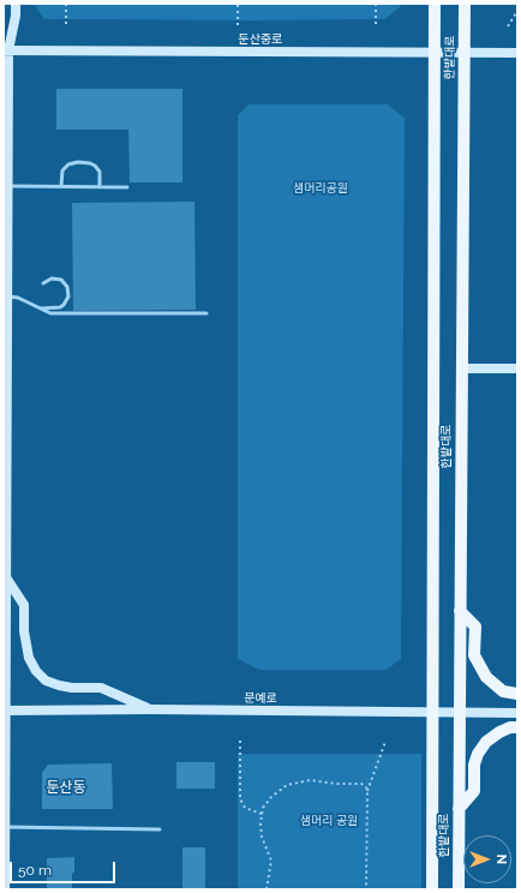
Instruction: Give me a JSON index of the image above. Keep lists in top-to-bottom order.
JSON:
{
  "streets": {
    "main road": ["둔산중로", "한밭대로", "문예로"]
  },
  "crossings": [
    ["둔산중로", "한밭대로"],
    ["한밭대로", "문예로"]
  ],
  "districts": ["둔산동"],
  "parks": ["샘머리공원", "샘머리 공원"],
  "scale_bar": "50 m",
  "north": "right"
}
